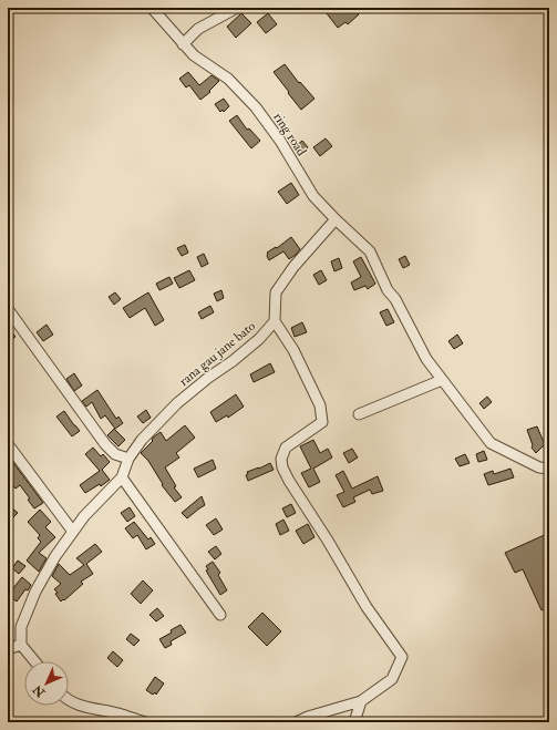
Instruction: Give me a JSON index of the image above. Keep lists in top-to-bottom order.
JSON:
{
  "streets": {
    "street": ["ring road", "rana gau jane bato"]
  },
  "crossings": [
    ["ring road", "rana gau jane bato"]
  ],
  "north": "bottom left"
}
